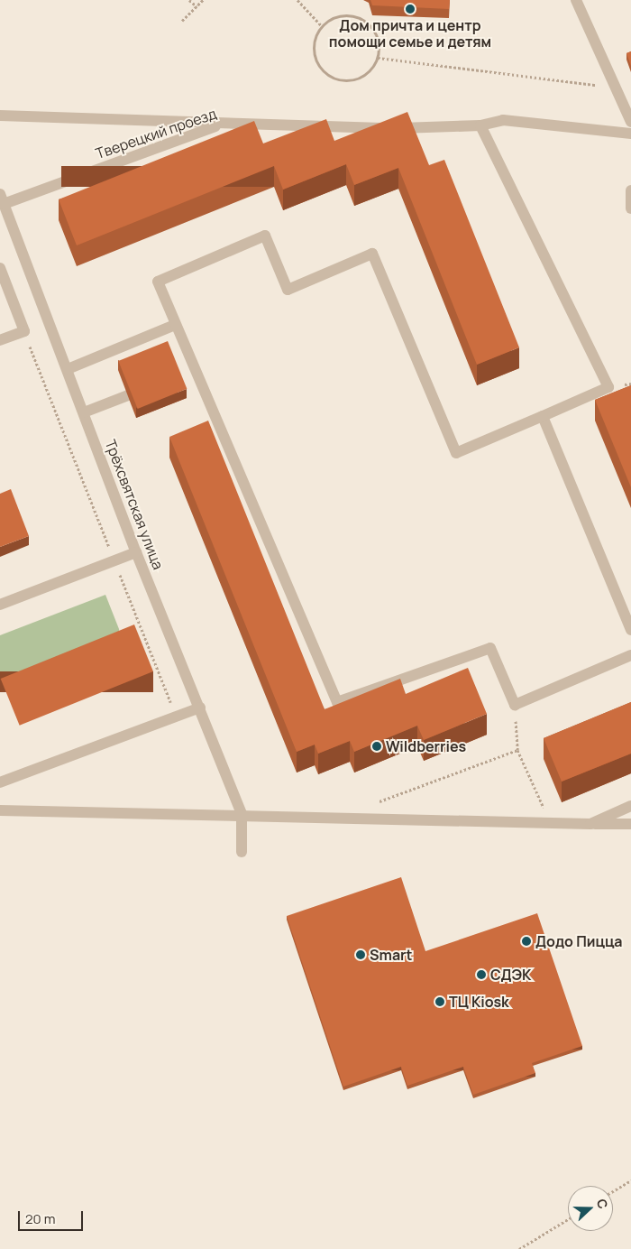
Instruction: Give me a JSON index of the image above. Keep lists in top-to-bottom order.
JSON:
{
  "streets": {
    "lane": ["Тверецкий проезд", "Трёхсвятская улица"]
  },
  "crossings": [
    ["Тверецкий проезд", "Трёхсвятская улица"]
  ],
  "places": [
    "Дом причта и центр помощи семье и детям",
    "Wildberries",
    "Додо Пицца",
    "Smart",
    "СДЭК",
    "ТЦ Kiosk"
  ],
  "scale_bar": "20 m",
  "north": "right"
}
